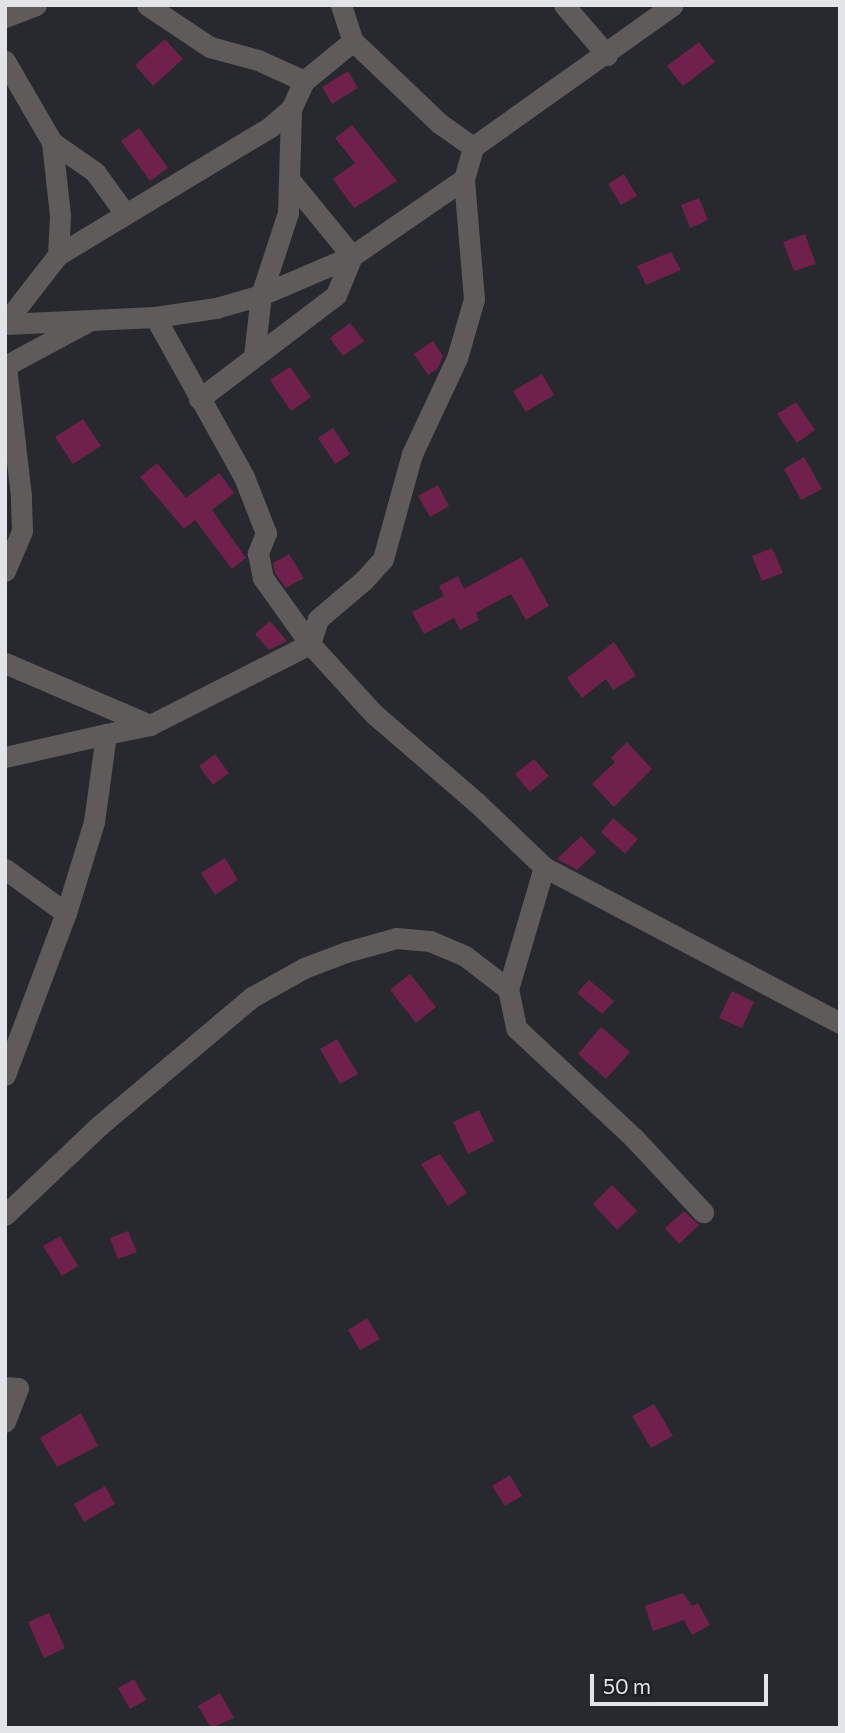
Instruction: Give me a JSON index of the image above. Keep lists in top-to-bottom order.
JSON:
{
  "scale_bar": "50 m"
}
